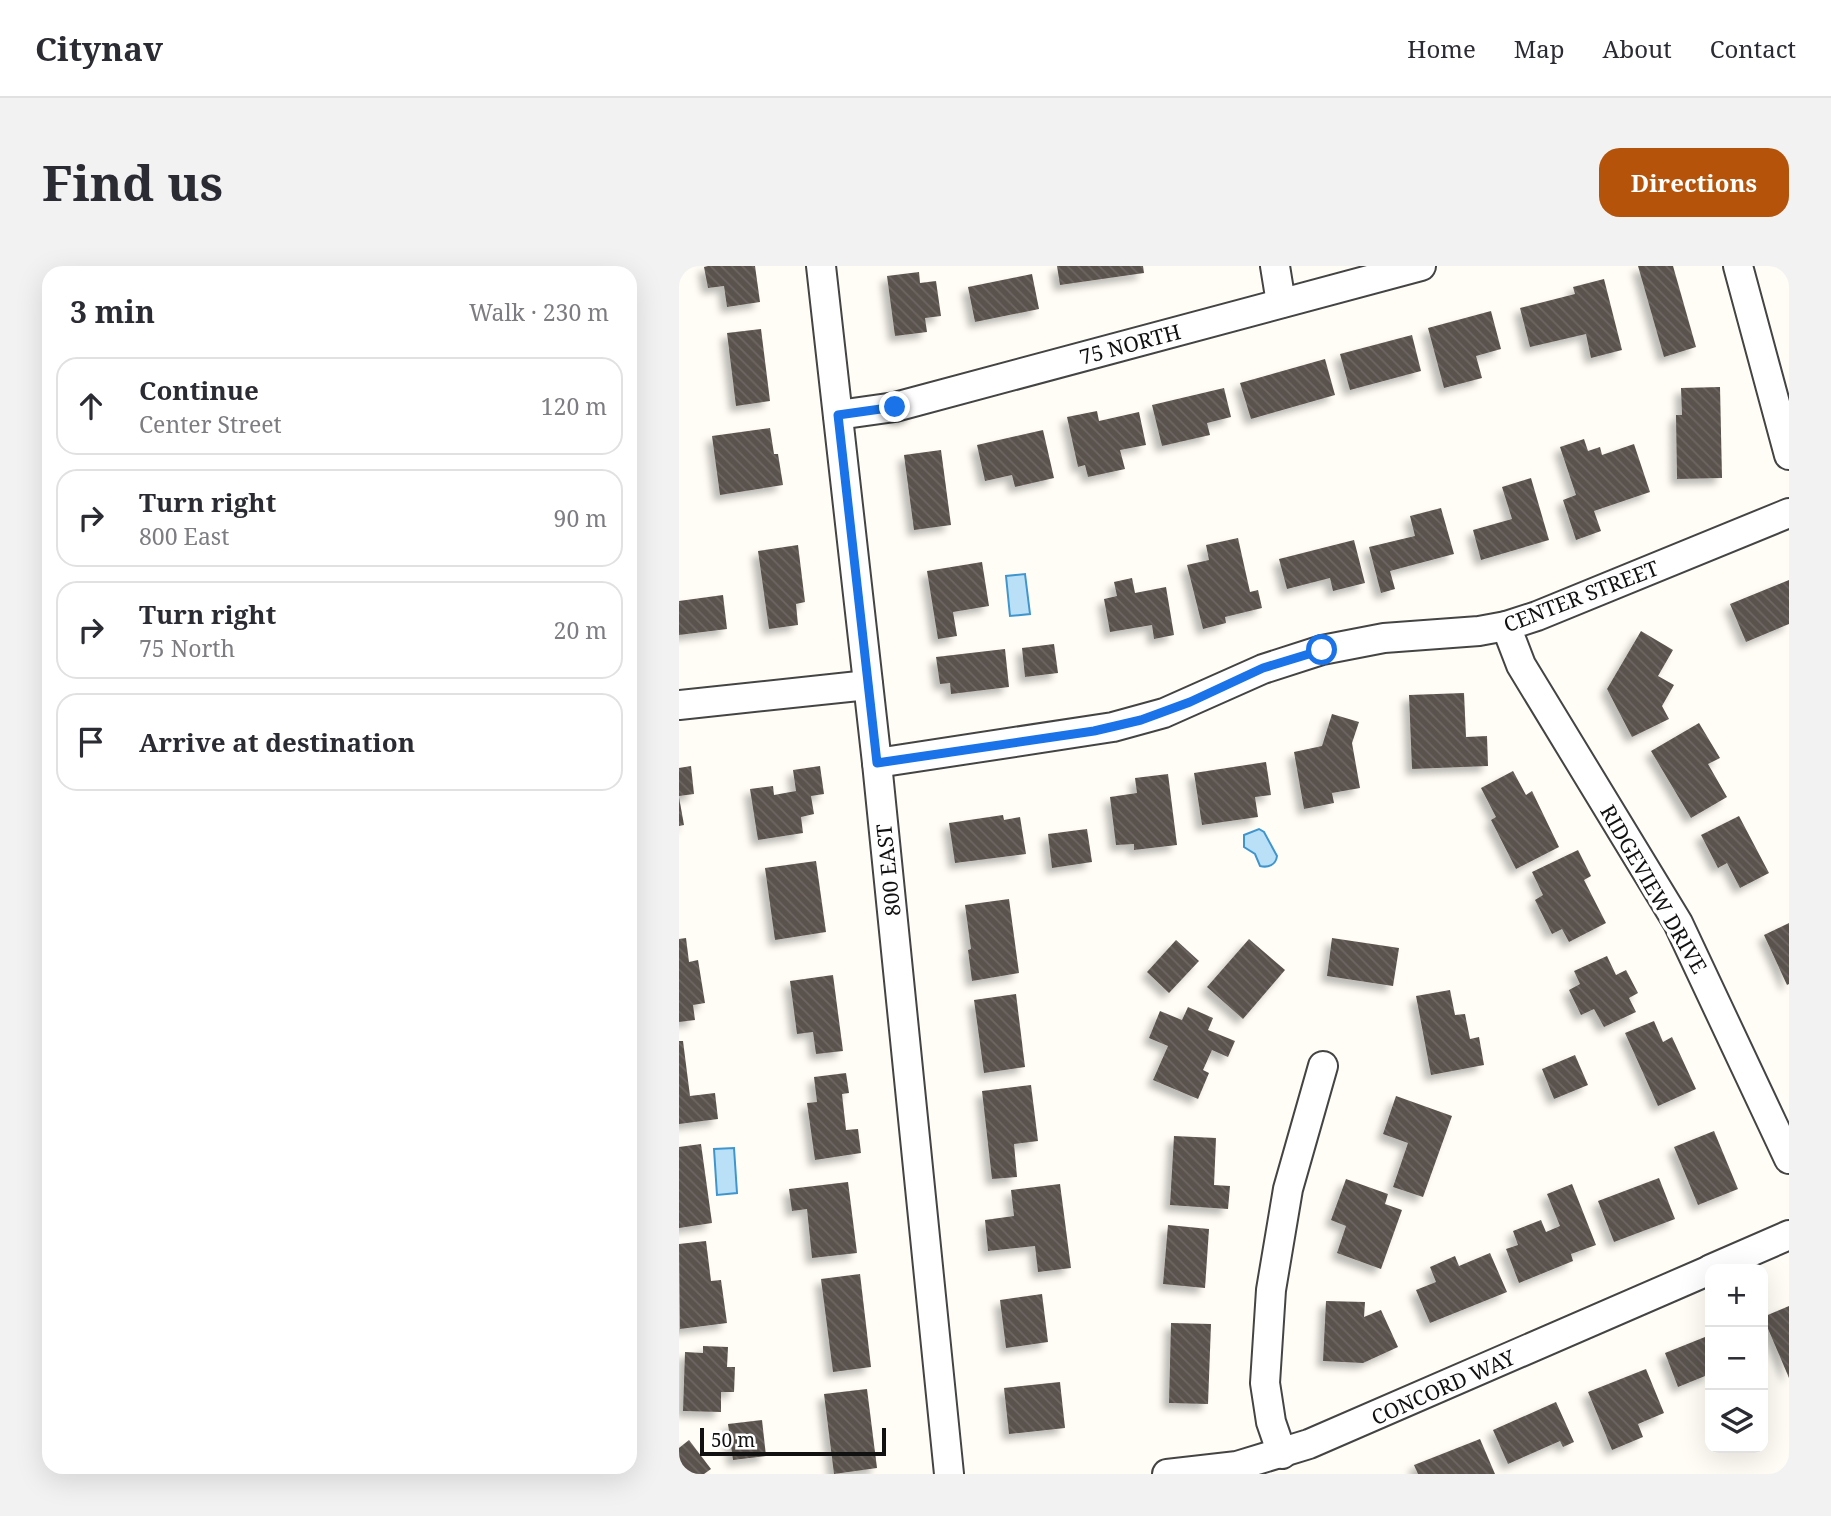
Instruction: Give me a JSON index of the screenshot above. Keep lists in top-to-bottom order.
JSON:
{
  "streets": {
    "street": [
      "75 NORTH",
      "CENTER STREET",
      "800 EAST",
      "RIDGEVIEW DRIVE",
      "CONCORD WAY"
    ]
  },
  "crossings": [
    ["75 NORTH", "800 EAST"],
    ["CENTER STREET", "800 EAST"],
    ["CENTER STREET", "RIDGEVIEW DRIVE"]
  ],
  "scale_bar": "50 m",
  "page": {
    "header": "Citynav",
    "nav": [
      "Home",
      "Map",
      "About",
      "Contact"
    ],
    "buttons": "Directions",
    "title": "Find us",
    "heading": ["3 min", "Walk · 230 m"],
    "list": [
      ["Continue", "Center Street", "120 m"],
      ["Turn right", "800 East", "90 m"],
      ["Turn right", "75 North", "20 m"],
      "Arrive at destination"
    ],
    "map_buttons": ["+", "−"],
    "scale": "50 m"
  }
}
